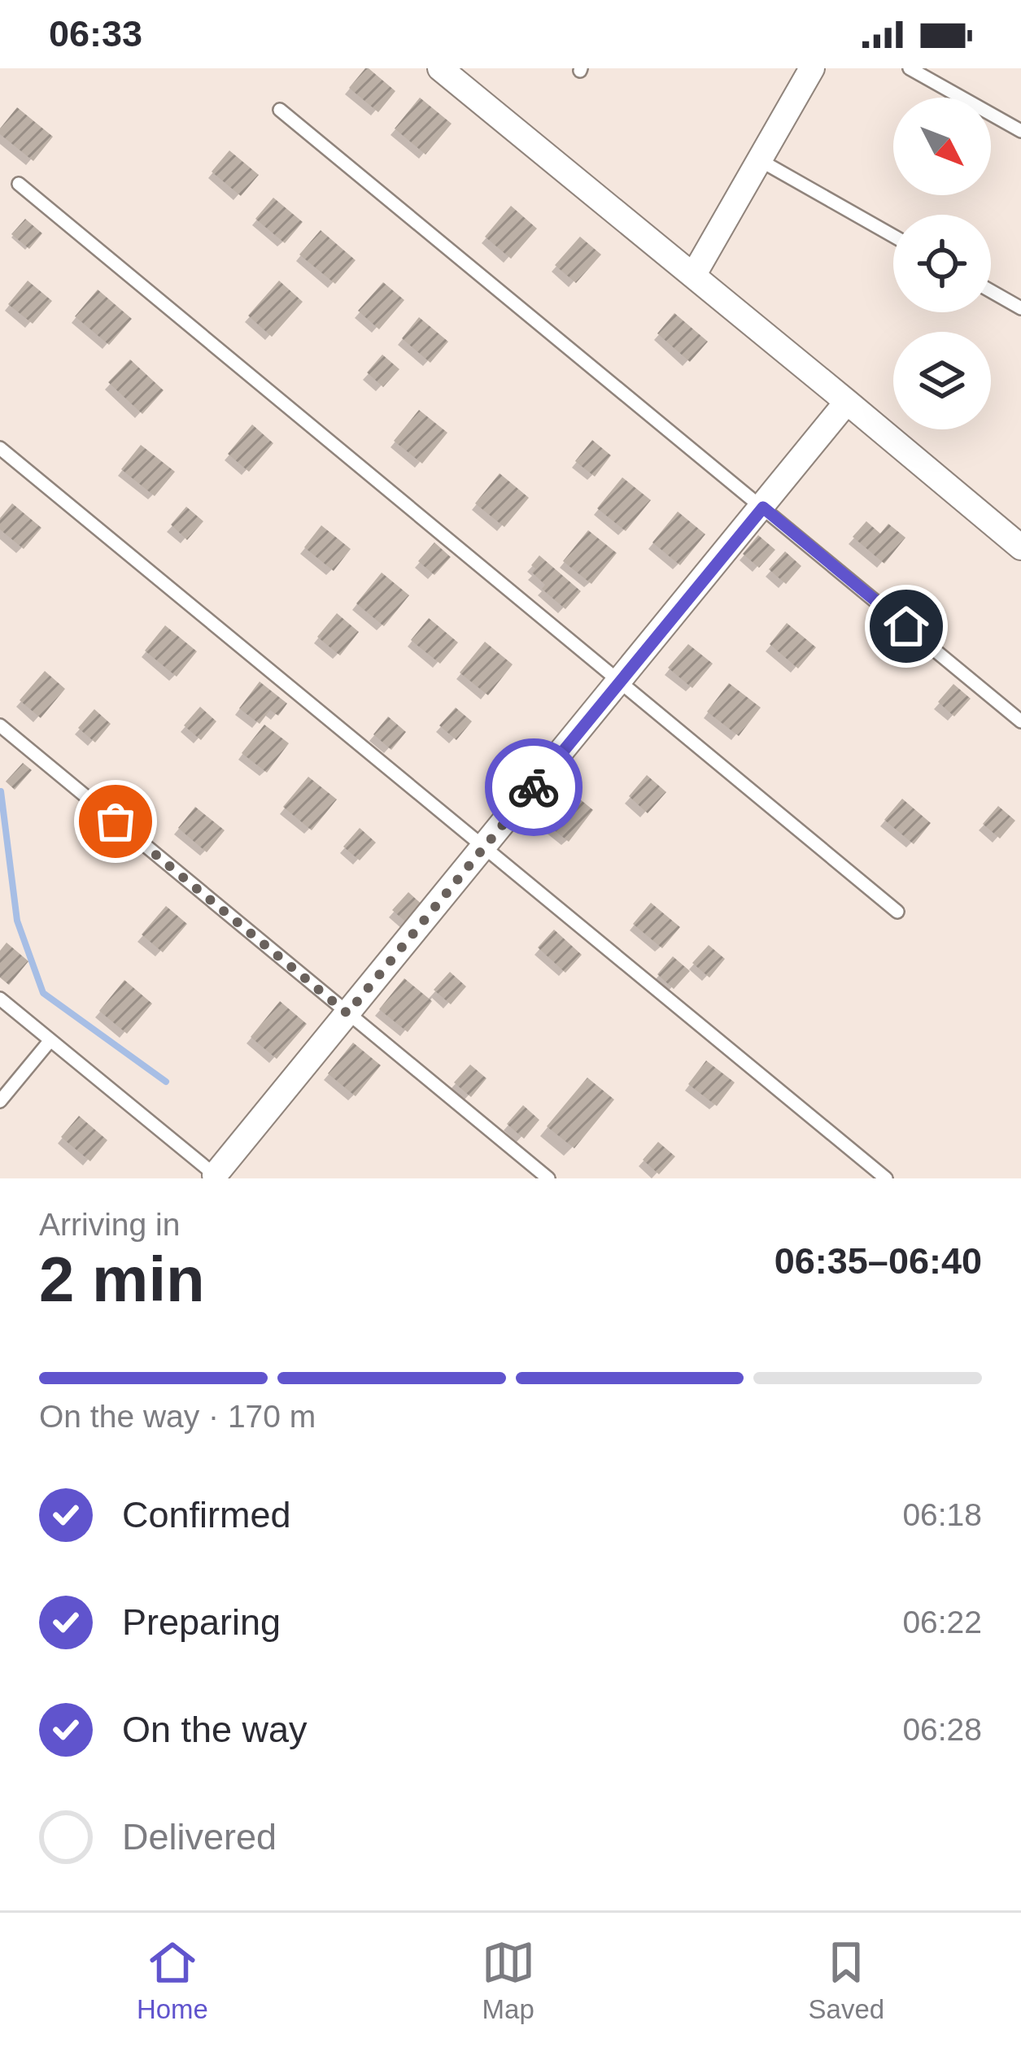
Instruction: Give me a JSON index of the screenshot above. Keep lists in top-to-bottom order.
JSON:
{
  "north": "bottom right",
  "page": {
    "status": "06:33",
    "heading": ["2 min", "Arriving in", "06:35–06:40"],
    "bar": "On the way · 170 m",
    "list": [
      ["Confirmed", "06:18"],
      ["Preparing", "06:22"],
      ["On the way", "06:28"],
      "Delivered"
    ],
    "tabs": ["Home", "Map", "Saved"]
  }
}
